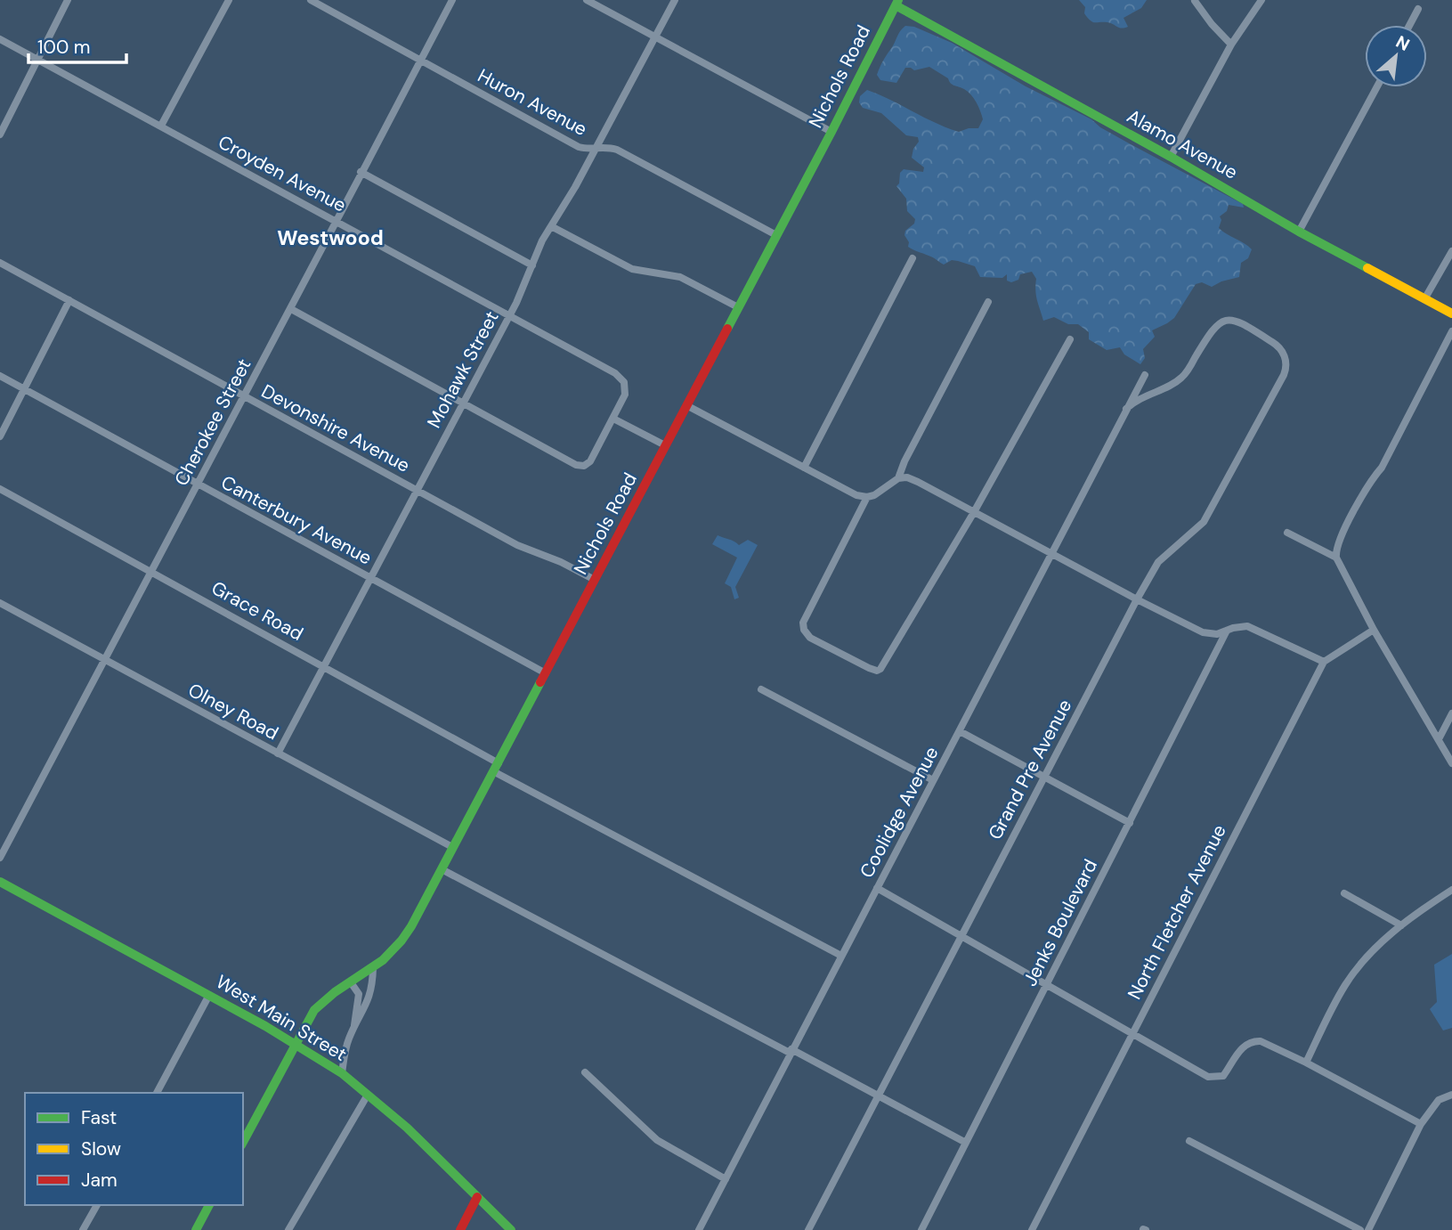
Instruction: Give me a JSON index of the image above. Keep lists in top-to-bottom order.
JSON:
{
  "streets": {
    "street": [
      "Nichols Road",
      "Huron Avenue",
      "Alamo Avenue",
      "Croyden Avenue",
      "Mohawk Street",
      "Cherokee Street",
      "Devonshire Avenue",
      "Canterbury Avenue",
      "Grace Road",
      "Olney Road",
      "Grand Pre Avenue",
      "Coolidge Avenue",
      "North Fletcher Avenue",
      "Jenks Boulevard",
      "West Main Street"
    ]
  },
  "crossings": [
    ["Nichols Road", "Huron Avenue"],
    ["Nichols Road", "Alamo Avenue"],
    ["Nichols Road", "Devonshire Avenue"],
    ["Nichols Road", "Canterbury Avenue"],
    ["Nichols Road", "Grace Road"],
    ["Nichols Road", "Olney Road"],
    ["Nichols Road", "West Main Street"],
    ["Huron Avenue", "Mohawk Street"],
    ["Huron Avenue", "Cherokee Street"],
    ["Croyden Avenue", "Mohawk Street"],
    ["Croyden Avenue", "Cherokee Street"],
    ["Mohawk Street", "Devonshire Avenue"],
    ["Mohawk Street", "Canterbury Avenue"],
    ["Mohawk Street", "Grace Road"],
    ["Mohawk Street", "Olney Road"],
    ["Cherokee Street", "Devonshire Avenue"],
    ["Cherokee Street", "Canterbury Avenue"],
    ["Cherokee Street", "Grace Road"],
    ["Cherokee Street", "Olney Road"],
    ["Grace Road", "Coolidge Avenue"],
    ["Grand Pre Avenue", "Coolidge Avenue"]
  ],
  "districts": ["Westwood"],
  "legend": ["Fast", "Slow", "Jam"],
  "scale_bar": "100 m",
  "north": "top right"
}
